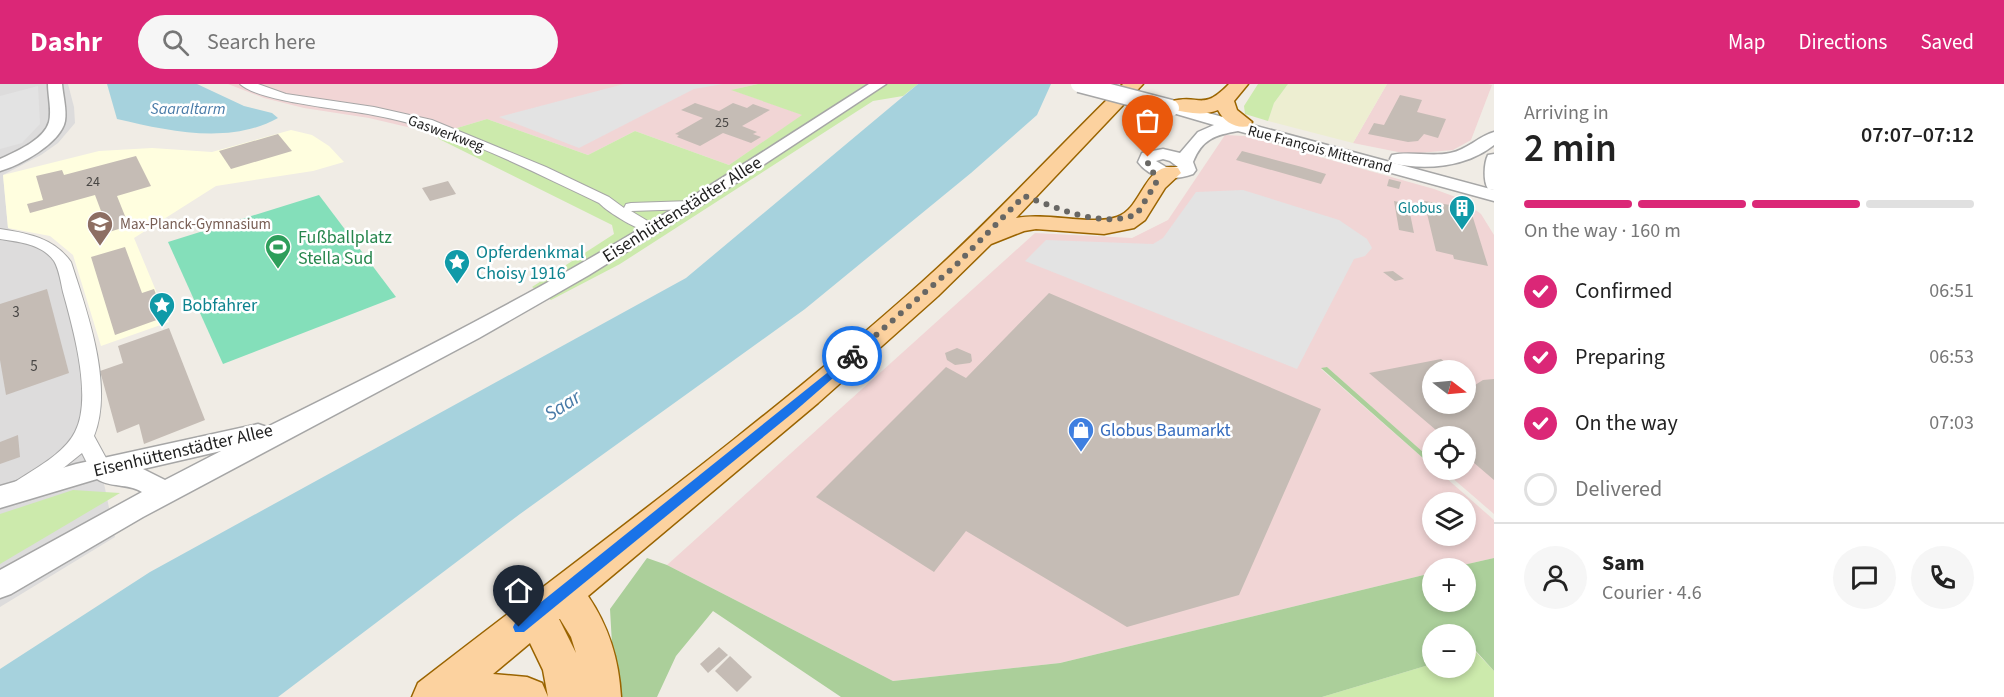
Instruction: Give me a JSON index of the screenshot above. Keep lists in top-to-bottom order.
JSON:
{
  "streets": {
    "street": ["Gaswerkweg", "Rue François Mitterrand", "Eisenhüttenstädter Allee"]
  },
  "crossings": [
    ["Gaswerkweg", "Eisenhüttenstädter Allee"]
  ],
  "water": ["Saaraltarm", "Saar"],
  "places": {
    "building": ["Globus"],
    "school or university": ["Max-Planck-Gymnasium"],
    "sports": ["Fußballplatz Stella Sud"],
    "place": ["Opferdenkmal Choisy 1916", "Bobfahrer"],
    "shop": ["Globus Baumarkt"]
  },
  "house_numbers": [
    "25",
    "24",
    "3",
    "5"
  ],
  "north": "right",
  "page": {
    "header": "Dashr",
    "search": "Search here",
    "nav": ["Map", "Directions", "Saved"],
    "heading": ["2 min", "Arriving in", "07:07–07:12"],
    "panel": ["Sam", "Courier · 4.6"],
    "bar": "On the way · 160 m",
    "list": [
      ["Confirmed", "06:51"],
      ["Preparing", "06:53"],
      ["On the way", "07:03"],
      "Delivered"
    ],
    "map_buttons": ["+", "−"]
  }
}
